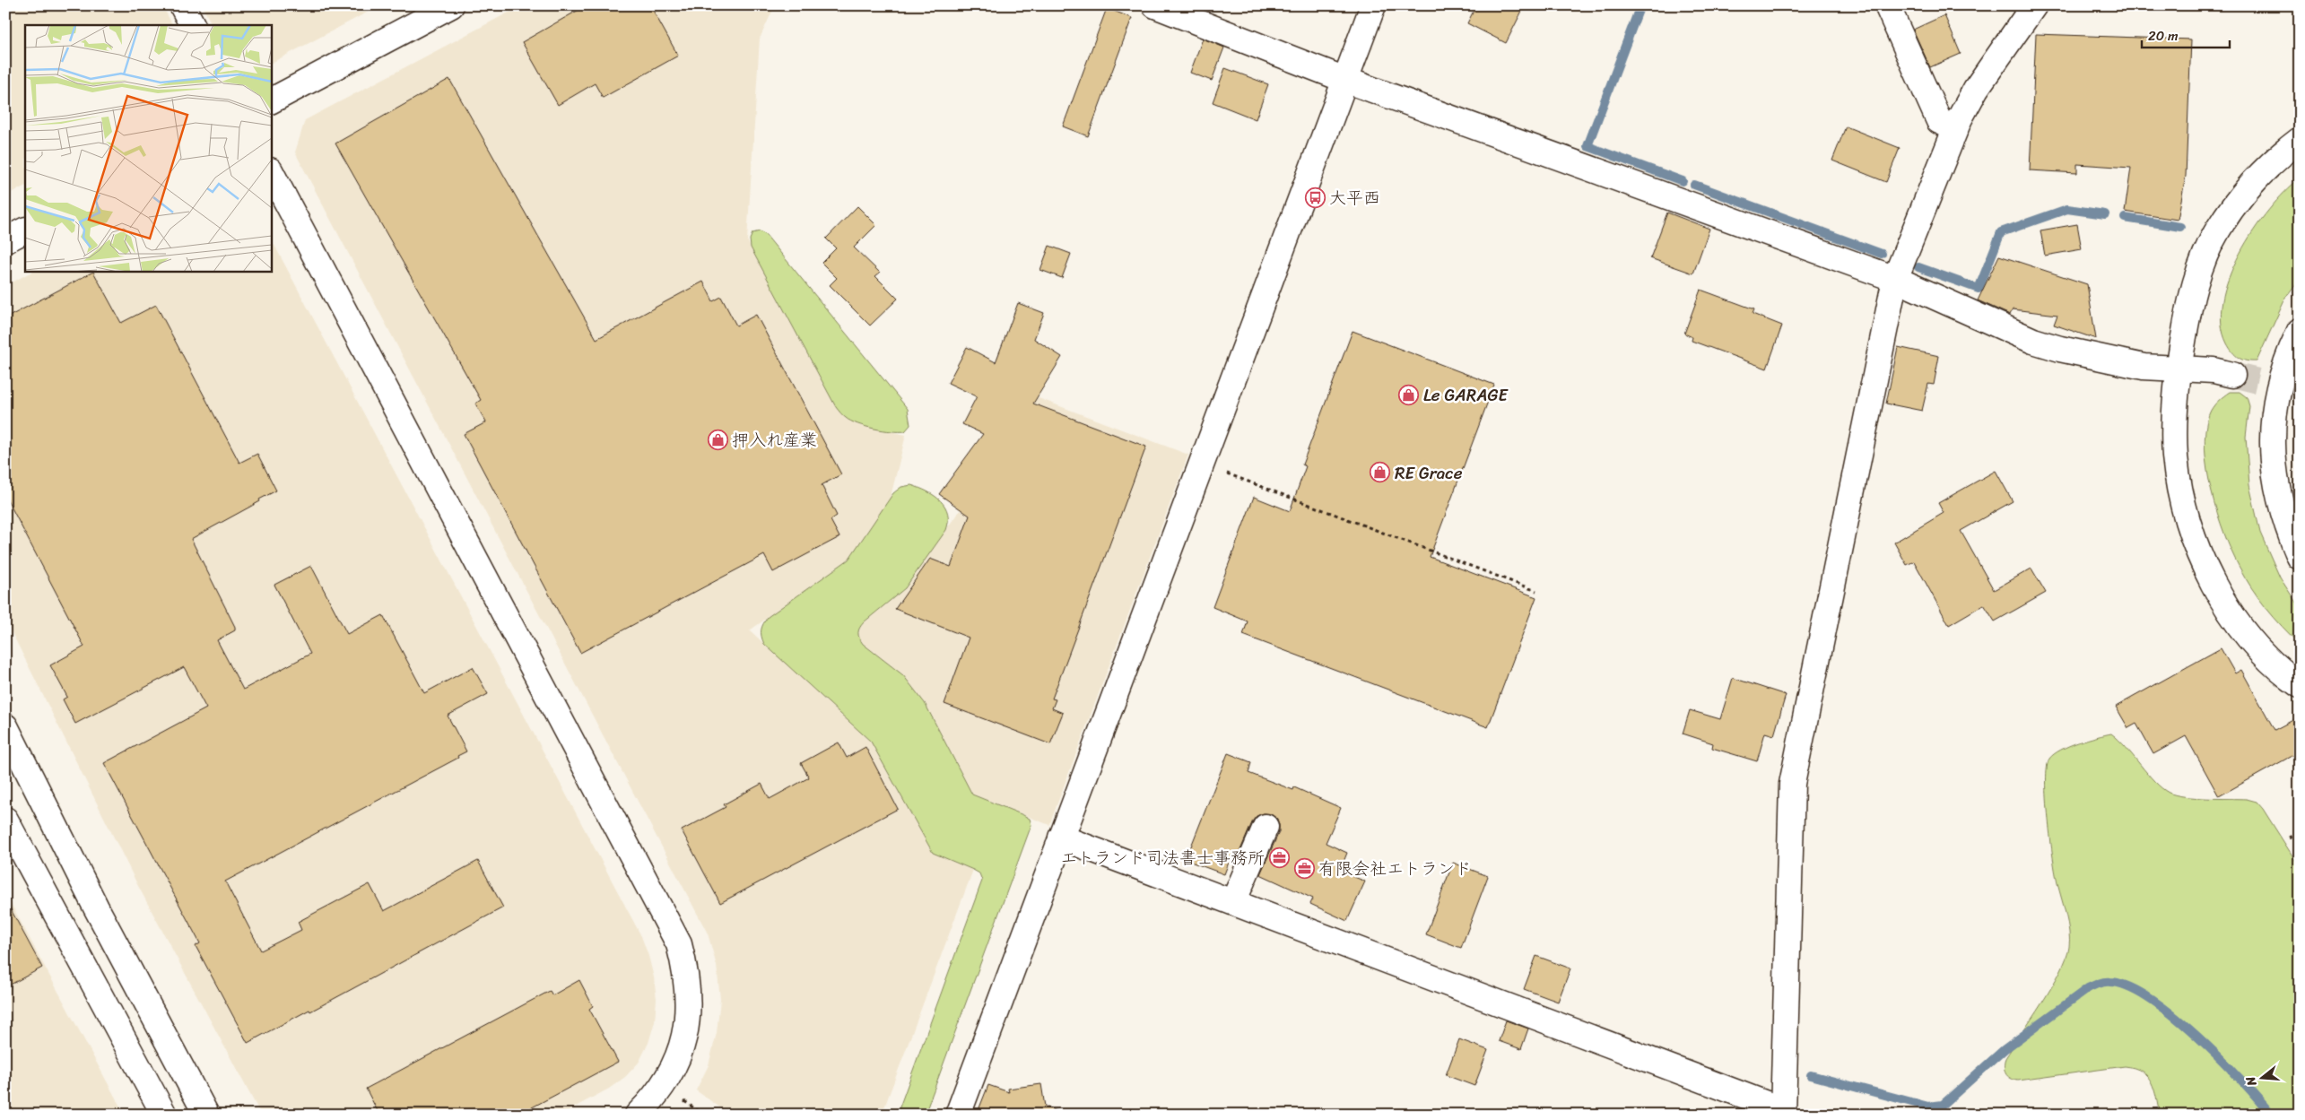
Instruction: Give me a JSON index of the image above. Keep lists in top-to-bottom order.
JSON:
{
  "places": {
    "bus stop": ["大平西"],
    "shop": ["Le GARAGE", "押入れ産業", "RE Grace"],
    "office": ["エトランド司法書士事務所", "有限会社エトランド"]
  },
  "scale_bar": "20 m",
  "north": "left"
}
